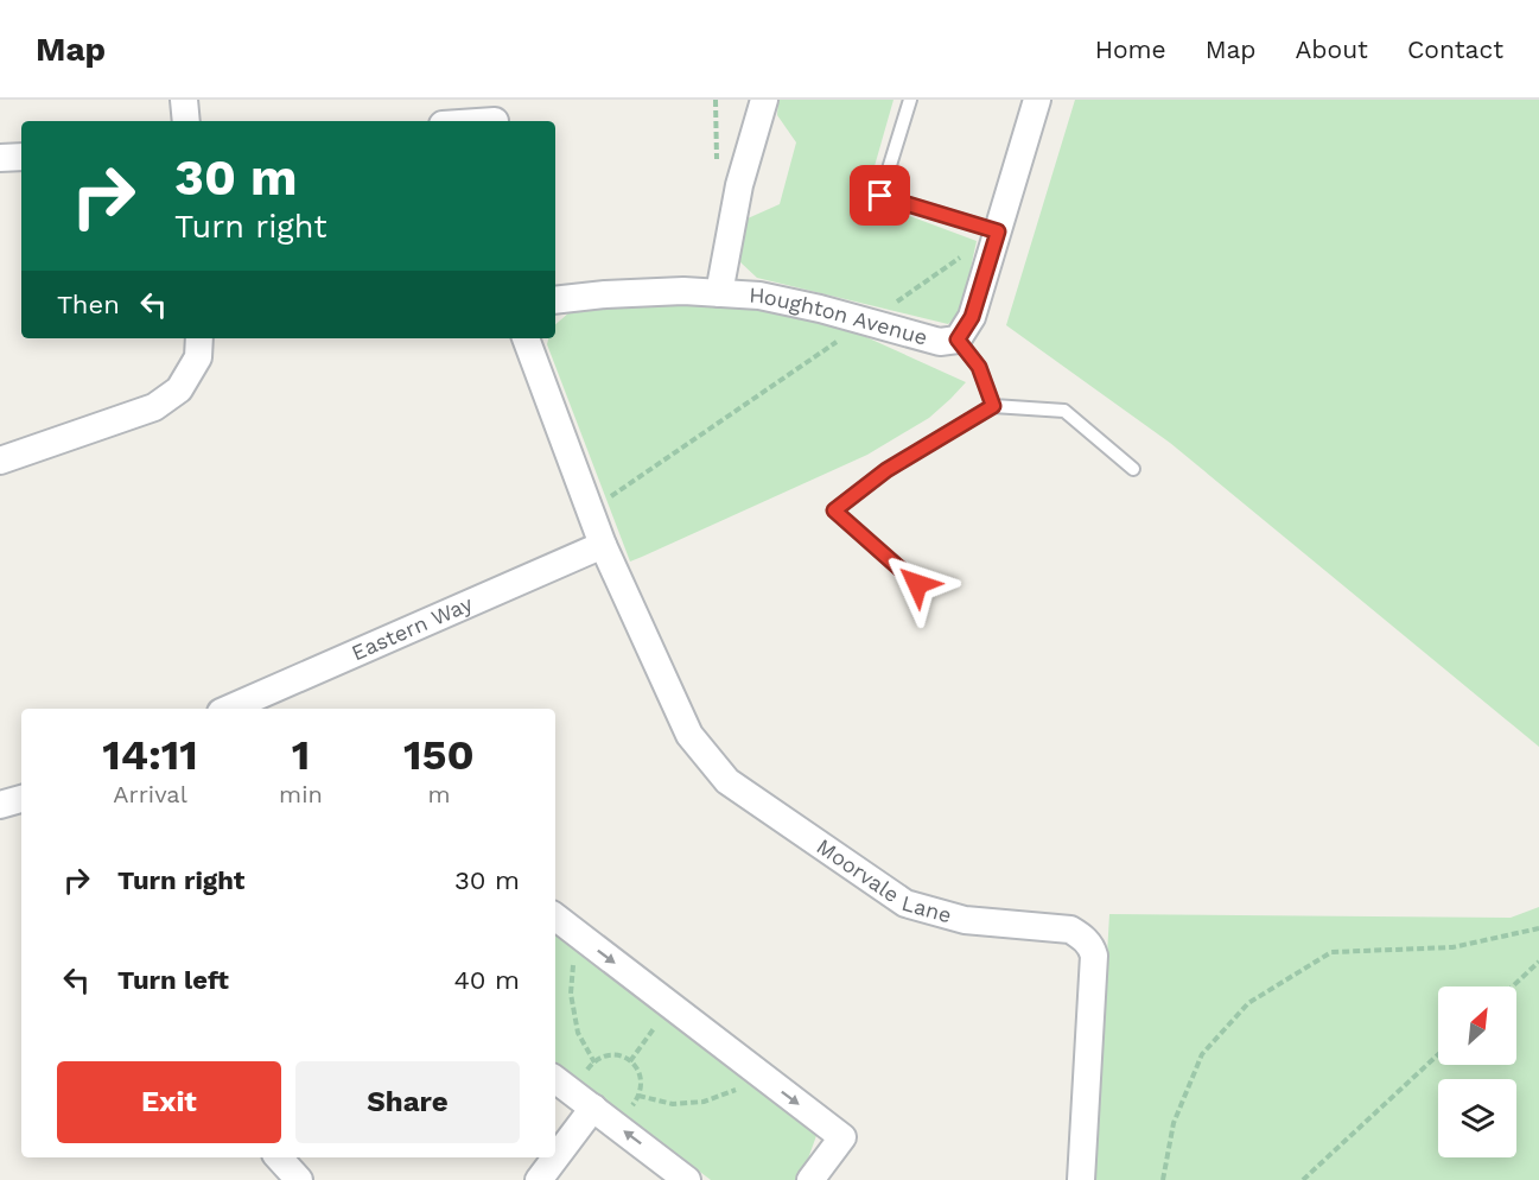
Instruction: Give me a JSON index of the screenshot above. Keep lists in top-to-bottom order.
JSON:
{
  "streets": {
    "street": ["Houghton Avenue", "Eastern Way", "Moorvale Lane"]
  },
  "crossings": [
    ["Eastern Way", "Moorvale Lane"]
  ],
  "north": "top right",
  "page": {
    "header": "Map",
    "nav": [
      "Home",
      "Map",
      "About",
      "Contact"
    ],
    "turn": ["30 m", "Turn right"],
    "then": "Then",
    "eta": [
      "14:11",
      "Arrival",
      "1",
      "min",
      "150",
      "m"
    ],
    "list": [
      {
        "name": "Turn right",
        "value": "30 m"
      },
      {
        "name": "Turn left",
        "value": "40 m"
      }
    ],
    "buttons": ["Exit", "Share"]
  }
}
